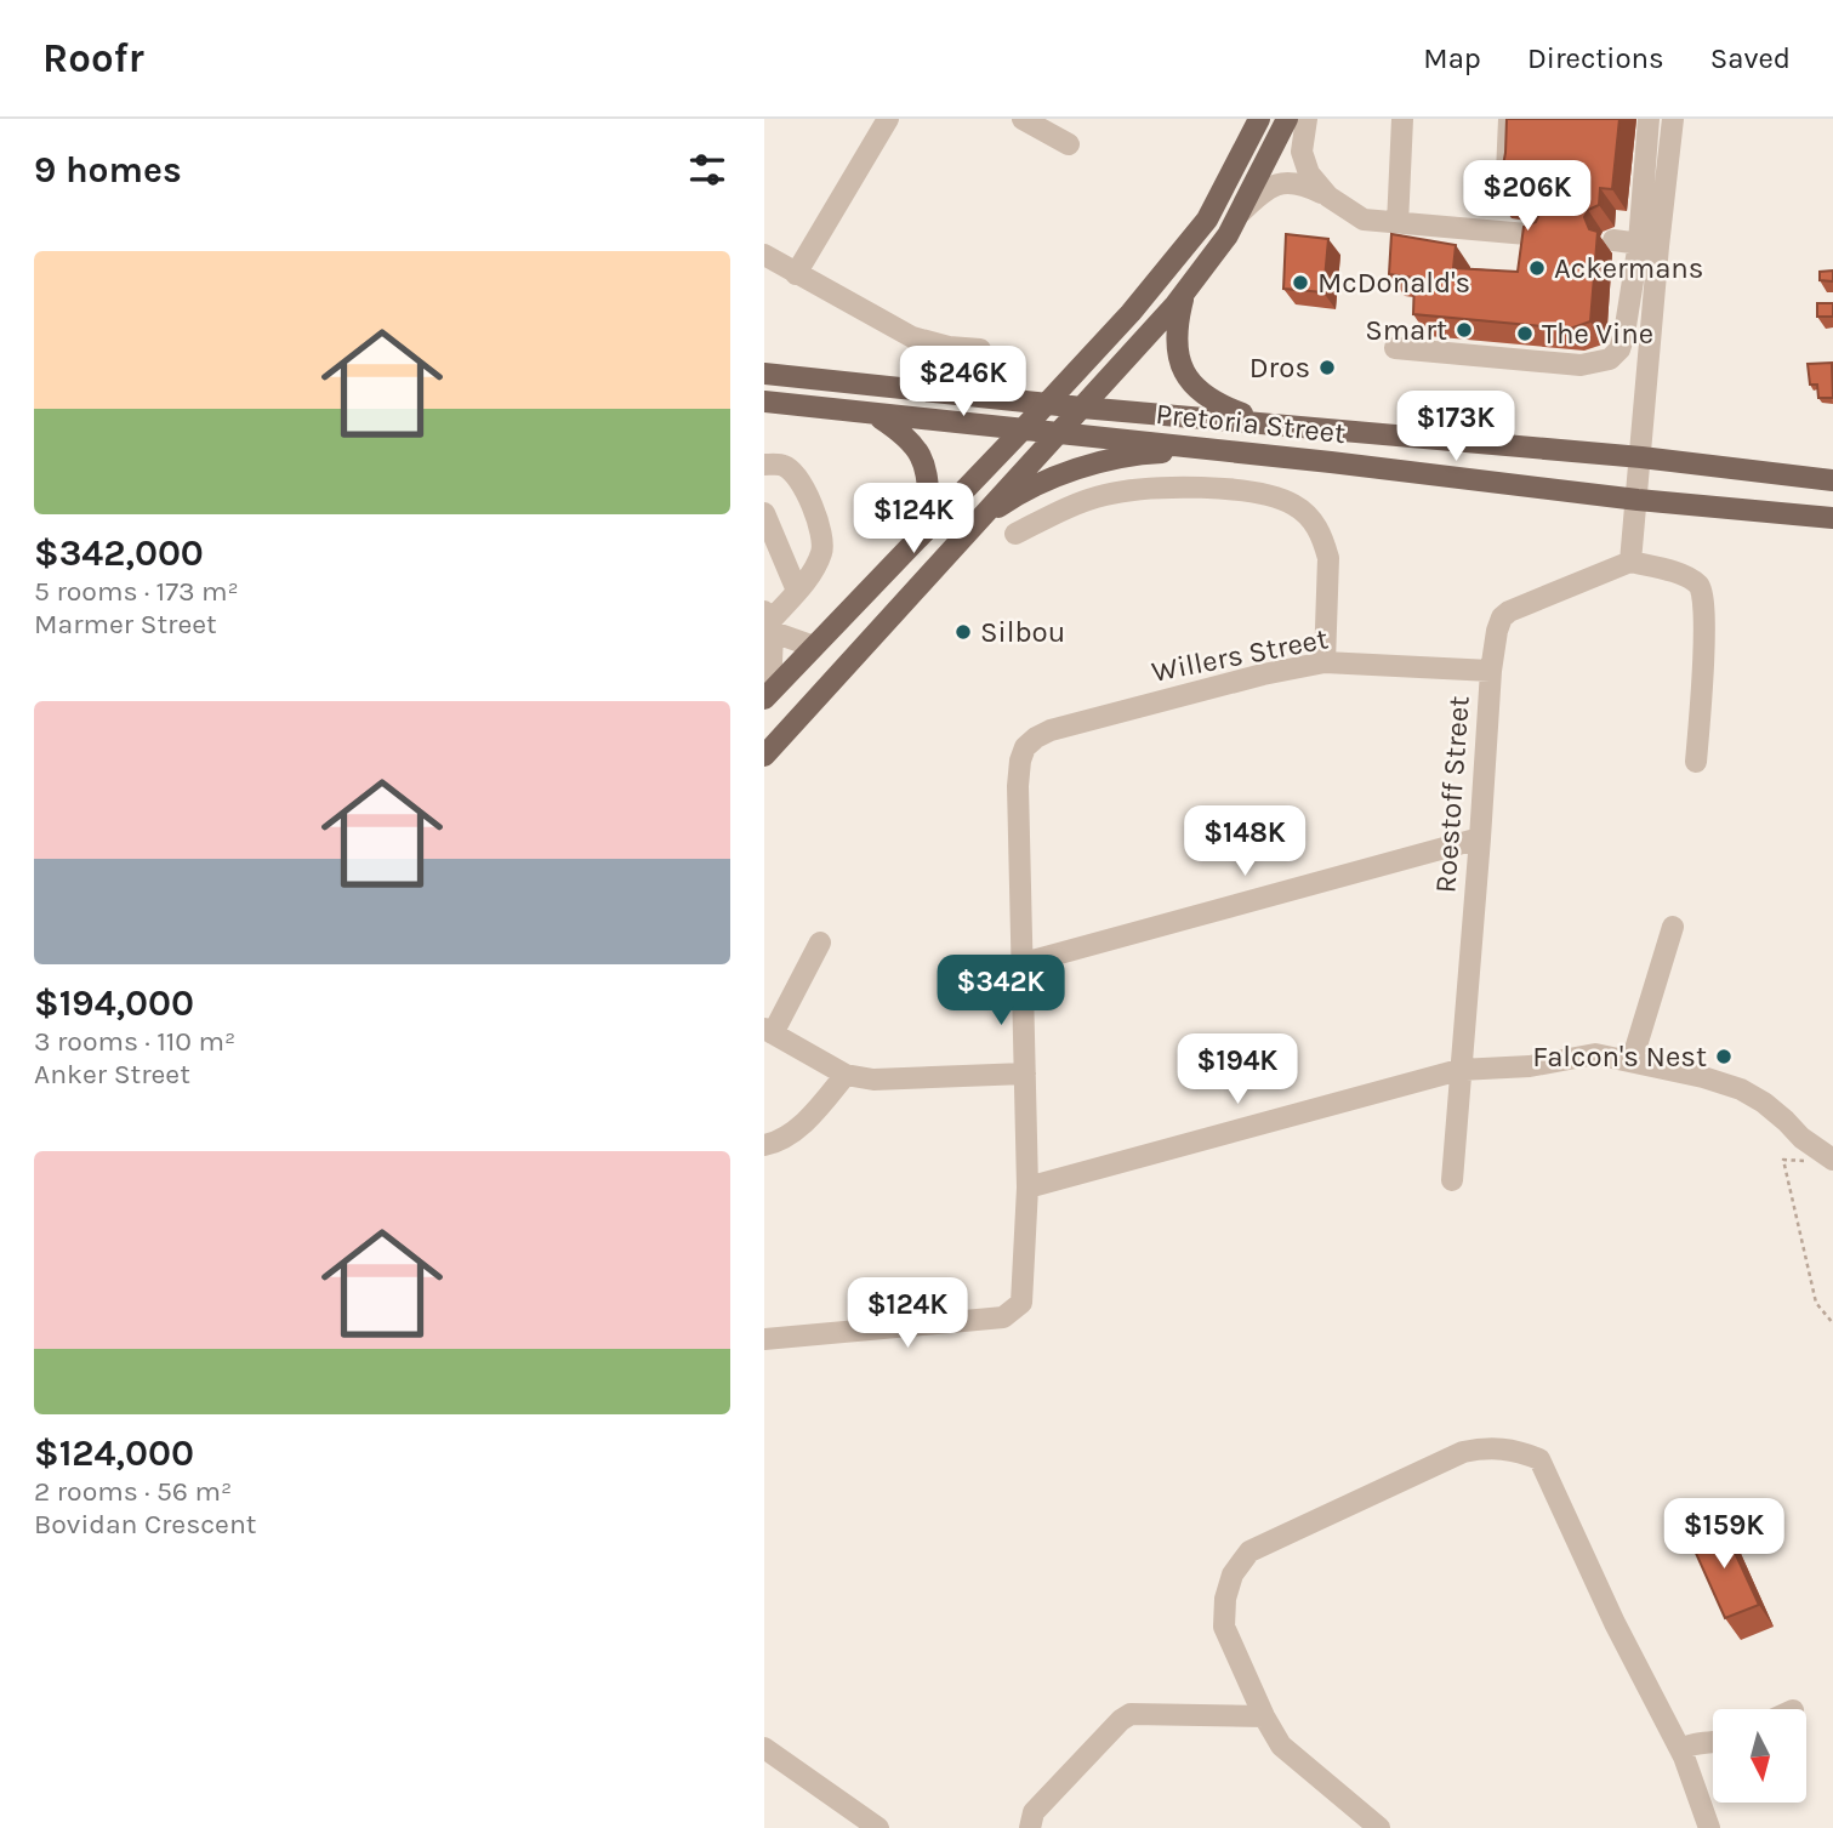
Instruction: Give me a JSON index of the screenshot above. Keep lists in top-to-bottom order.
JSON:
{
  "streets": {
    "main road": ["Pretoria Street"],
    "street": ["Willers Street", "Roestoff Street"]
  },
  "crossings": [
    ["Willers Street", "Roestoff Street"]
  ],
  "places": [
    "Ackermans",
    "McDonald's",
    "Smart",
    "The Vine",
    "Dros",
    "Silbou",
    "Falcon's Nest"
  ],
  "north": "bottom",
  "page": {
    "header": "Roofr",
    "nav": ["Map", "Directions", "Saved"],
    "heading": "9 homes",
    "price": [
      "$206K",
      "$246K",
      "$173K",
      "$124K",
      "$148K",
      "$342K",
      "$194K",
      "$124K",
      "$159K"
    ],
    "list": [
      {
        "name": "$342,000",
        "note": "5 rooms · 173 m² · Marmer Street"
      },
      {
        "name": "$194,000",
        "note": "3 rooms · 110 m² · Anker Street"
      },
      {
        "name": "$124,000",
        "note": "2 rooms · 56 m² · Bovidan Crescent"
      }
    ]
  }
}
